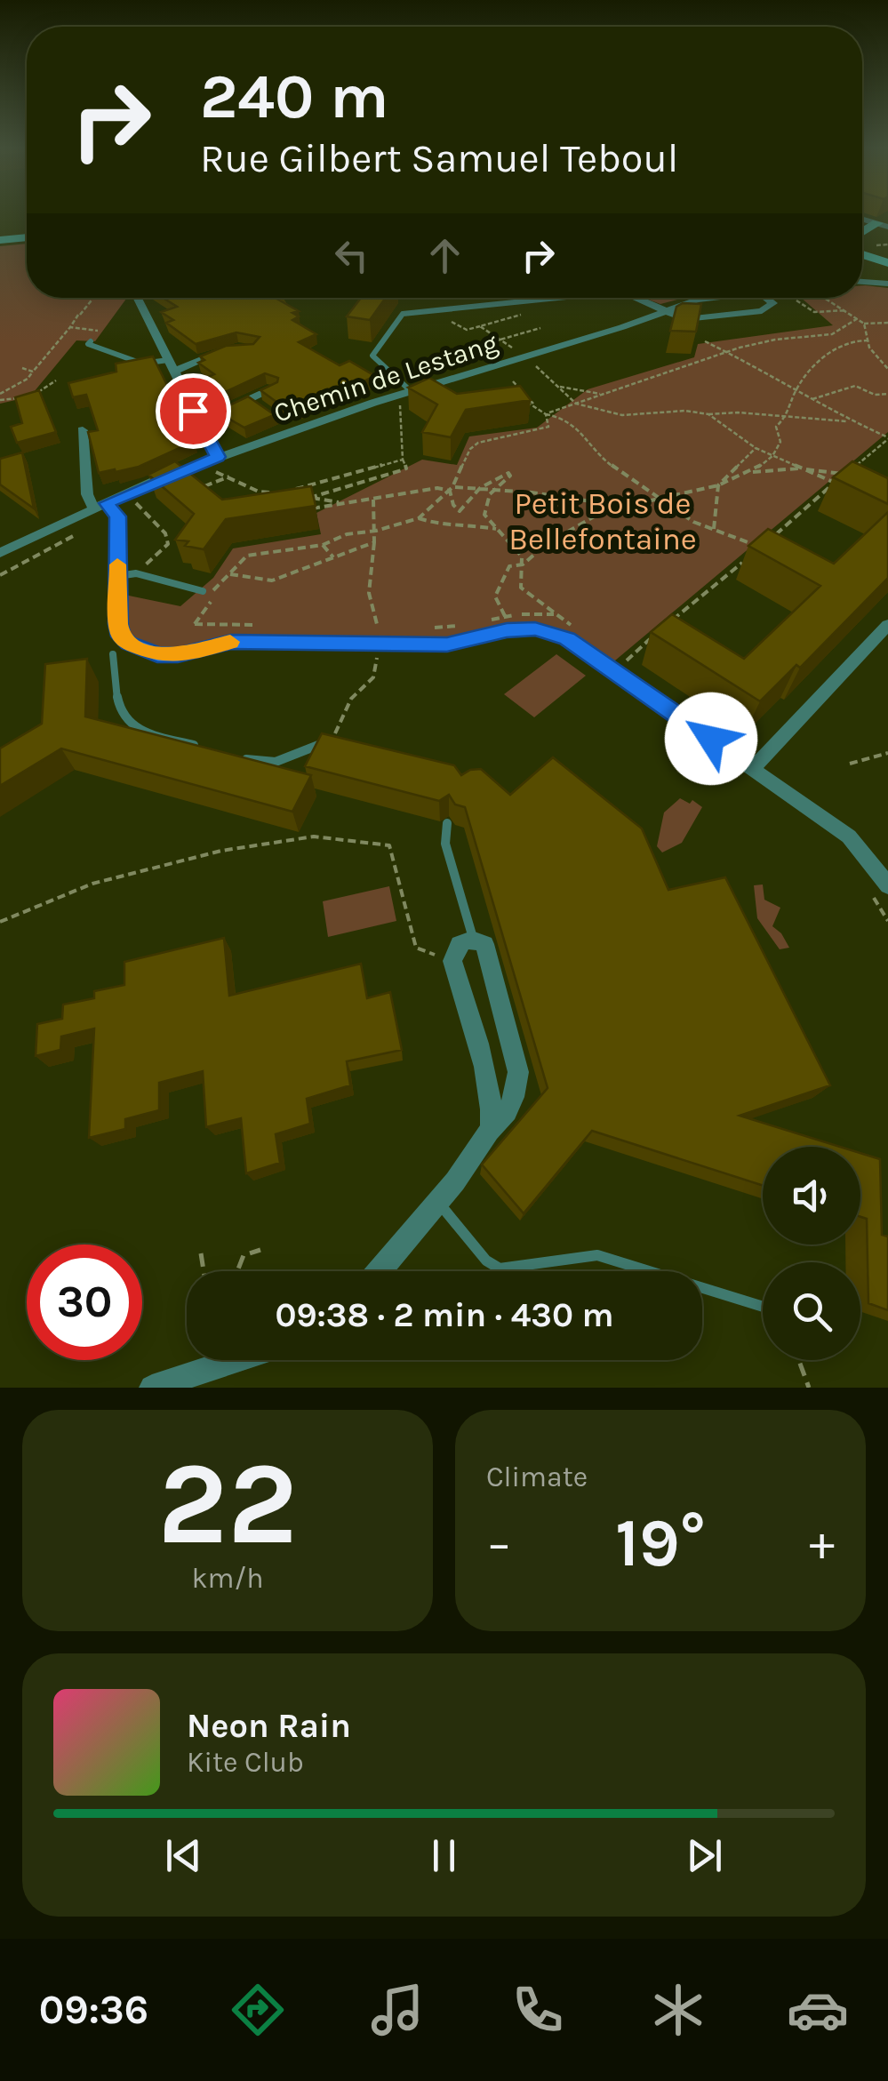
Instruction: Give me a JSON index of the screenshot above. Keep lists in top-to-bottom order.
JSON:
{
  "streets": {
    "street": ["Chemin de Lestang"]
  },
  "parks": ["Petit Bois de Bellefontaine"],
  "page": {
    "turn": ["240 m", "Rue Gilbert Samuel Teboul"],
    "limit": "30",
    "trip": "09:38 · 2 min · 430 m",
    "tile": [
      ["22", "km/h"],
      "Climate"
    ],
    "heat": ["−", "19°", "+"],
    "song": ["Neon Rain", "Kite Club"],
    "tabs": "09:36"
  }
}
